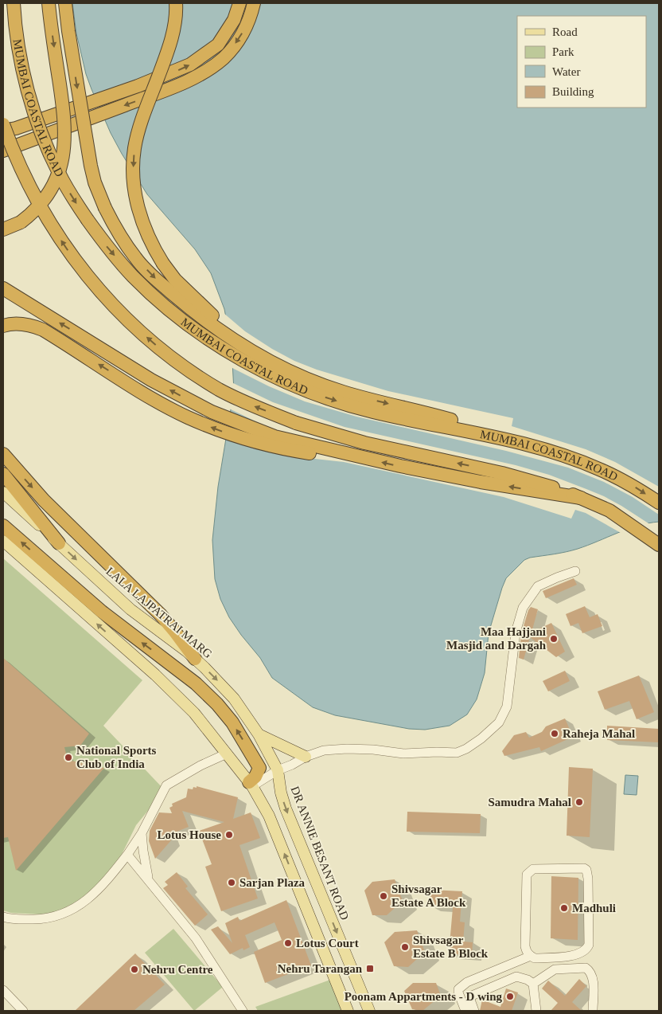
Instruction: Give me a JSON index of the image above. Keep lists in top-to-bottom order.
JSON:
{
  "streets": {
    "highway": ["MUMBAI COASTAL ROAD"],
    "main road": ["LALA LAJPATRAI MARG", "DR ANNIE BESANT ROAD"]
  },
  "crossings": [
    ["LALA LAJPATRAI MARG", "DR ANNIE BESANT ROAD"]
  ],
  "places": {
    "other": [
      "Maa Hajjani Masjid and Dargah",
      "Raheja Mahal",
      "National Sports Club of India",
      "Samudra Mahal",
      "Lotus House",
      "Sarjan Plaza",
      "Shivsagar Estate A Block",
      "Madhuli",
      "Lotus Court",
      "Shivsagar Estate B Block",
      "Nehru Centre",
      "Poonam Appartments - D wing"
    ],
    "transit": ["Nehru Tarangan"]
  },
  "legend": [
    "Road",
    "Park",
    "Water",
    "Building"
  ]
}
